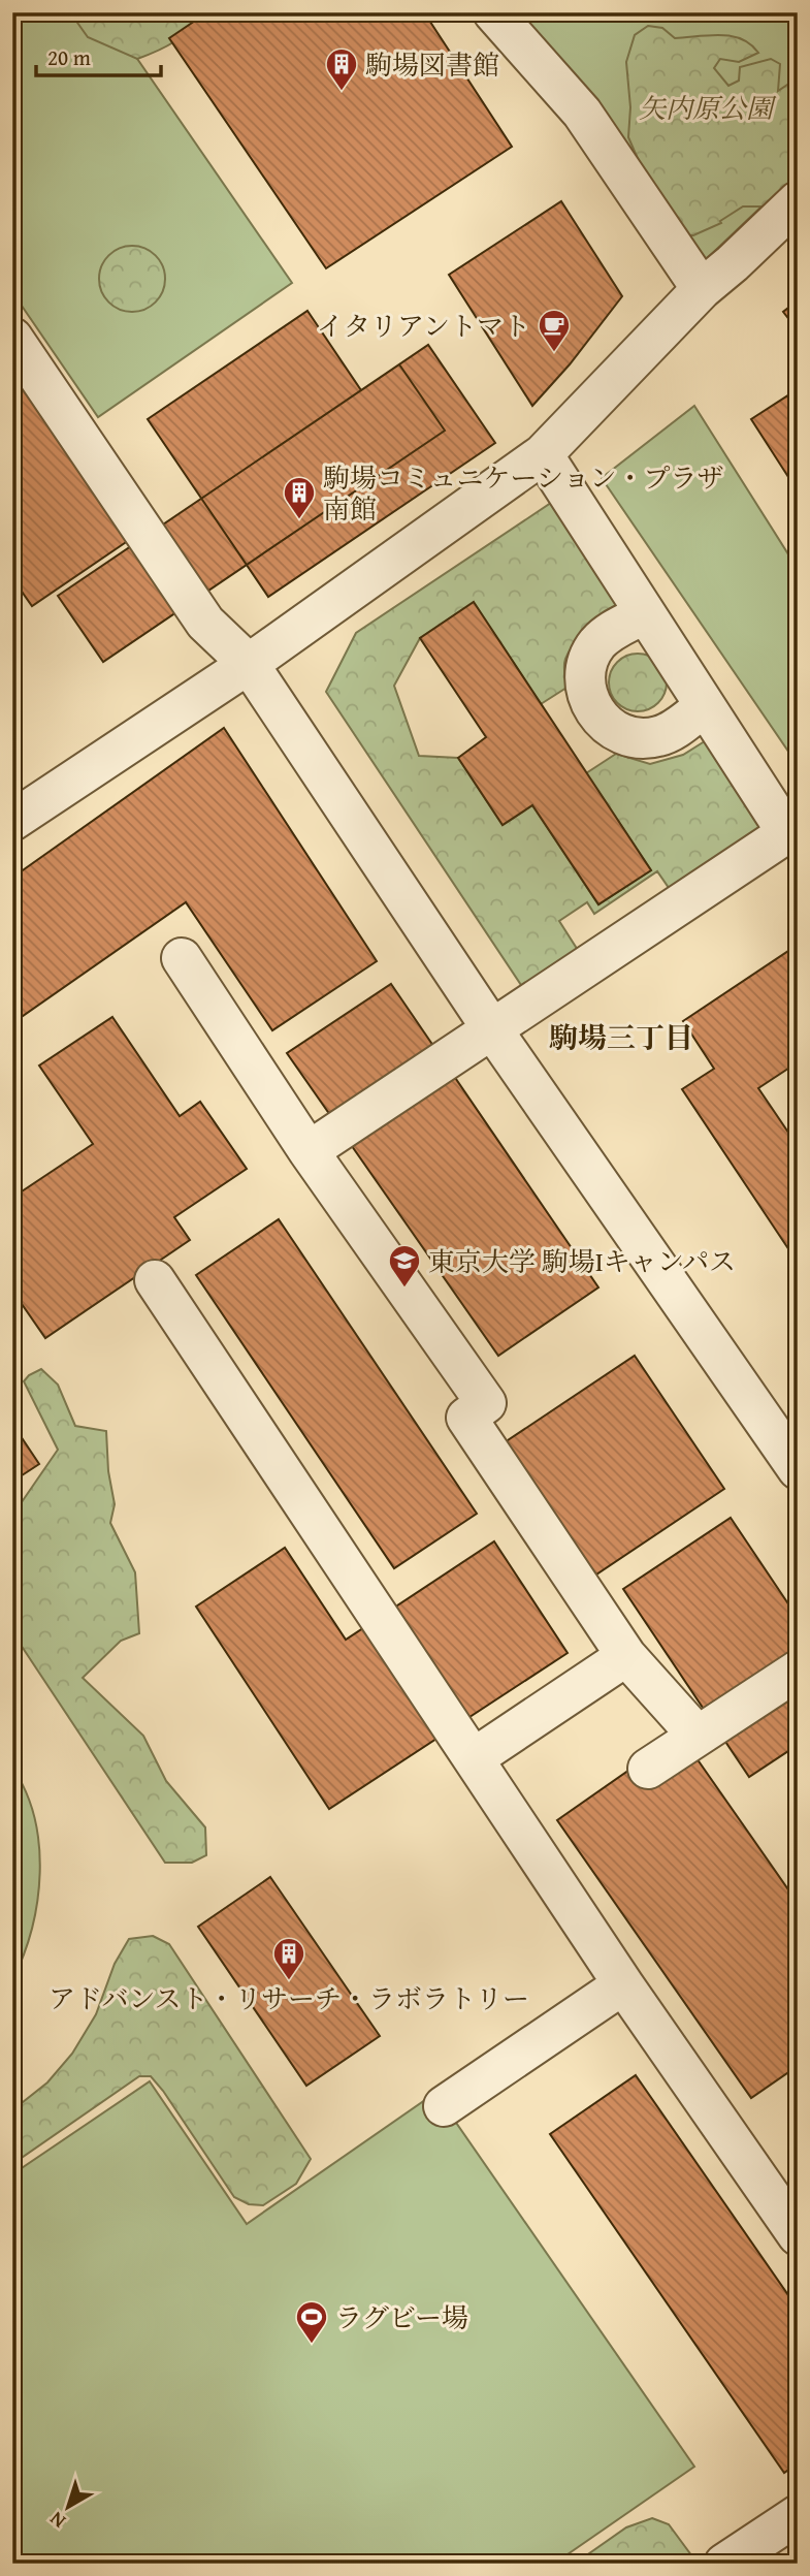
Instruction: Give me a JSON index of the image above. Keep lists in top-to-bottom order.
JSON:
{
  "districts": ["駒場三丁目"],
  "parks": ["矢内原公園"],
  "places": {
    "building": ["駒場図書館", "駒場コミュニケーション・プラザ 南館", "アドバンスト・リサーチ・ラボラトリー"],
    "cafe": ["イタリアントマト"],
    "school or university": ["東京大学 駒場Ⅰキャンパス"],
    "sports": ["ラグビー場"]
  },
  "scale_bar": "20 m",
  "north": "bottom left"
}
